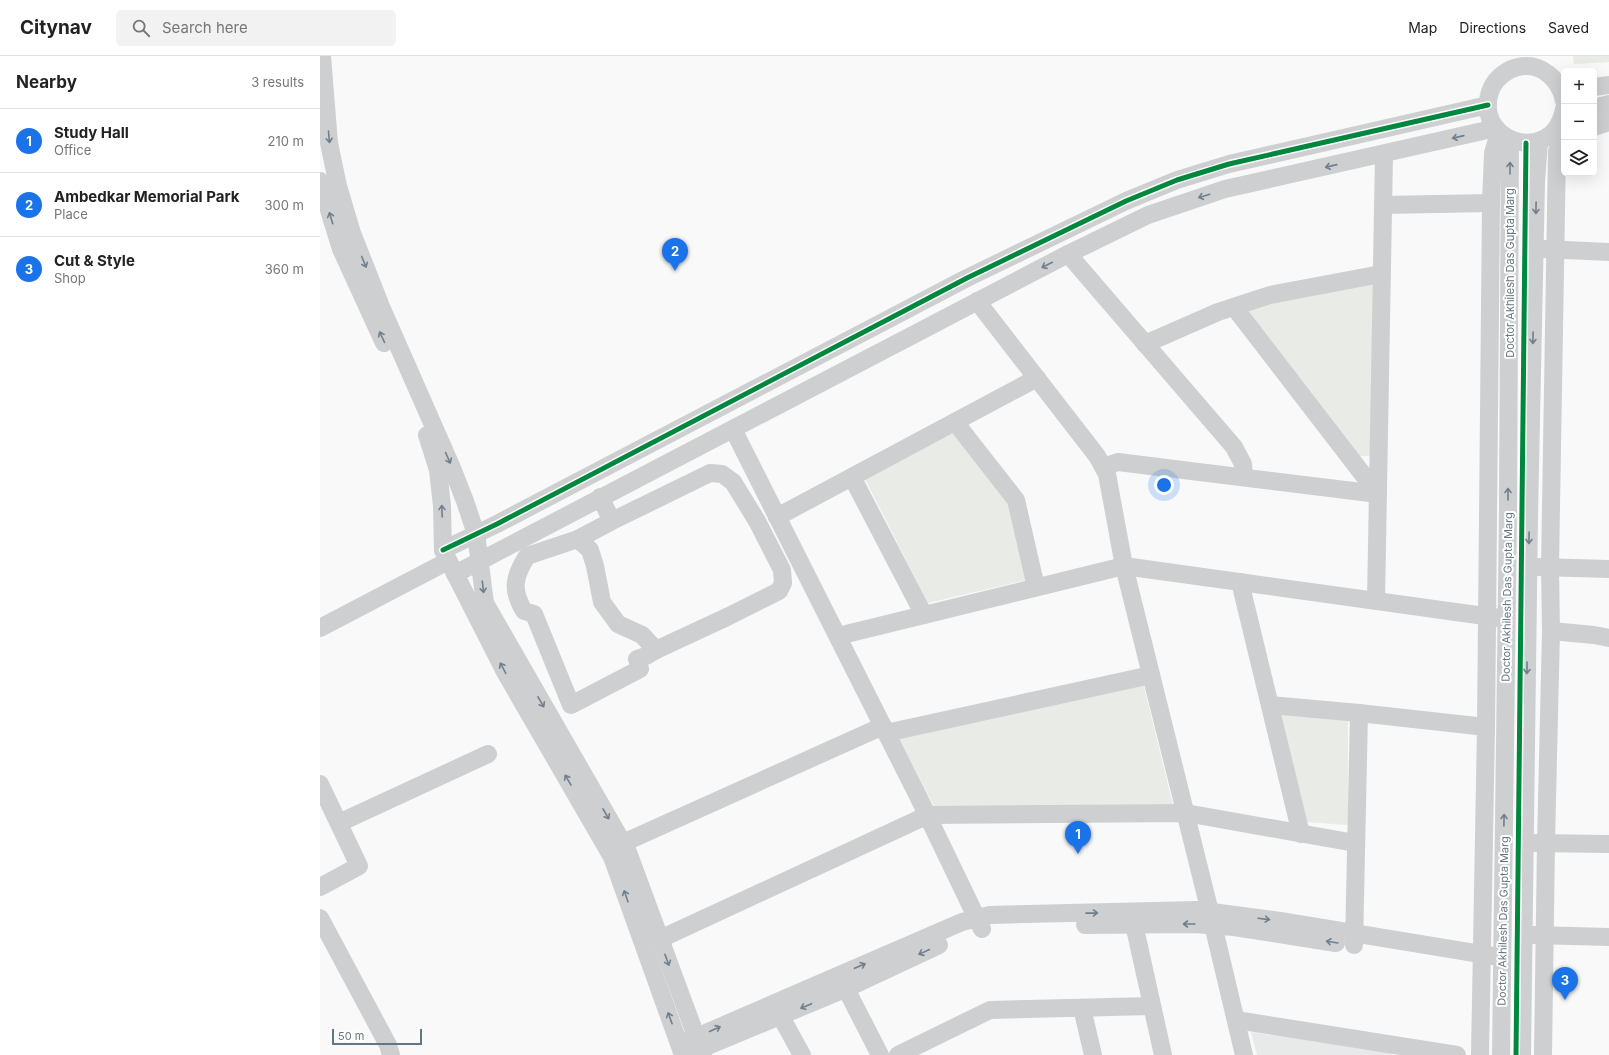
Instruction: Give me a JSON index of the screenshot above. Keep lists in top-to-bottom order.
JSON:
{
  "streets": {
    "street": ["Doctor Akhilesh Das Gupta Marg"]
  },
  "scale_bar": "50 m",
  "page": {
    "header": "Citynav",
    "search": "Search here",
    "nav": ["Map", "Directions", "Saved"],
    "heading": ["Nearby", "3 results"],
    "map_buttons": ["+", "−"],
    "list": [
      {
        "mark": "1",
        "name": "Study Hall",
        "note": "Office",
        "value": "210 m"
      },
      {
        "mark": "2",
        "name": "Ambedkar Memorial Park",
        "note": "Place",
        "value": "300 m"
      },
      {
        "mark": "3",
        "name": "Cut & Style",
        "note": "Shop",
        "value": "360 m"
      }
    ],
    "pins": ["2", "1", "3"],
    "scale": "50 m"
  }
}
